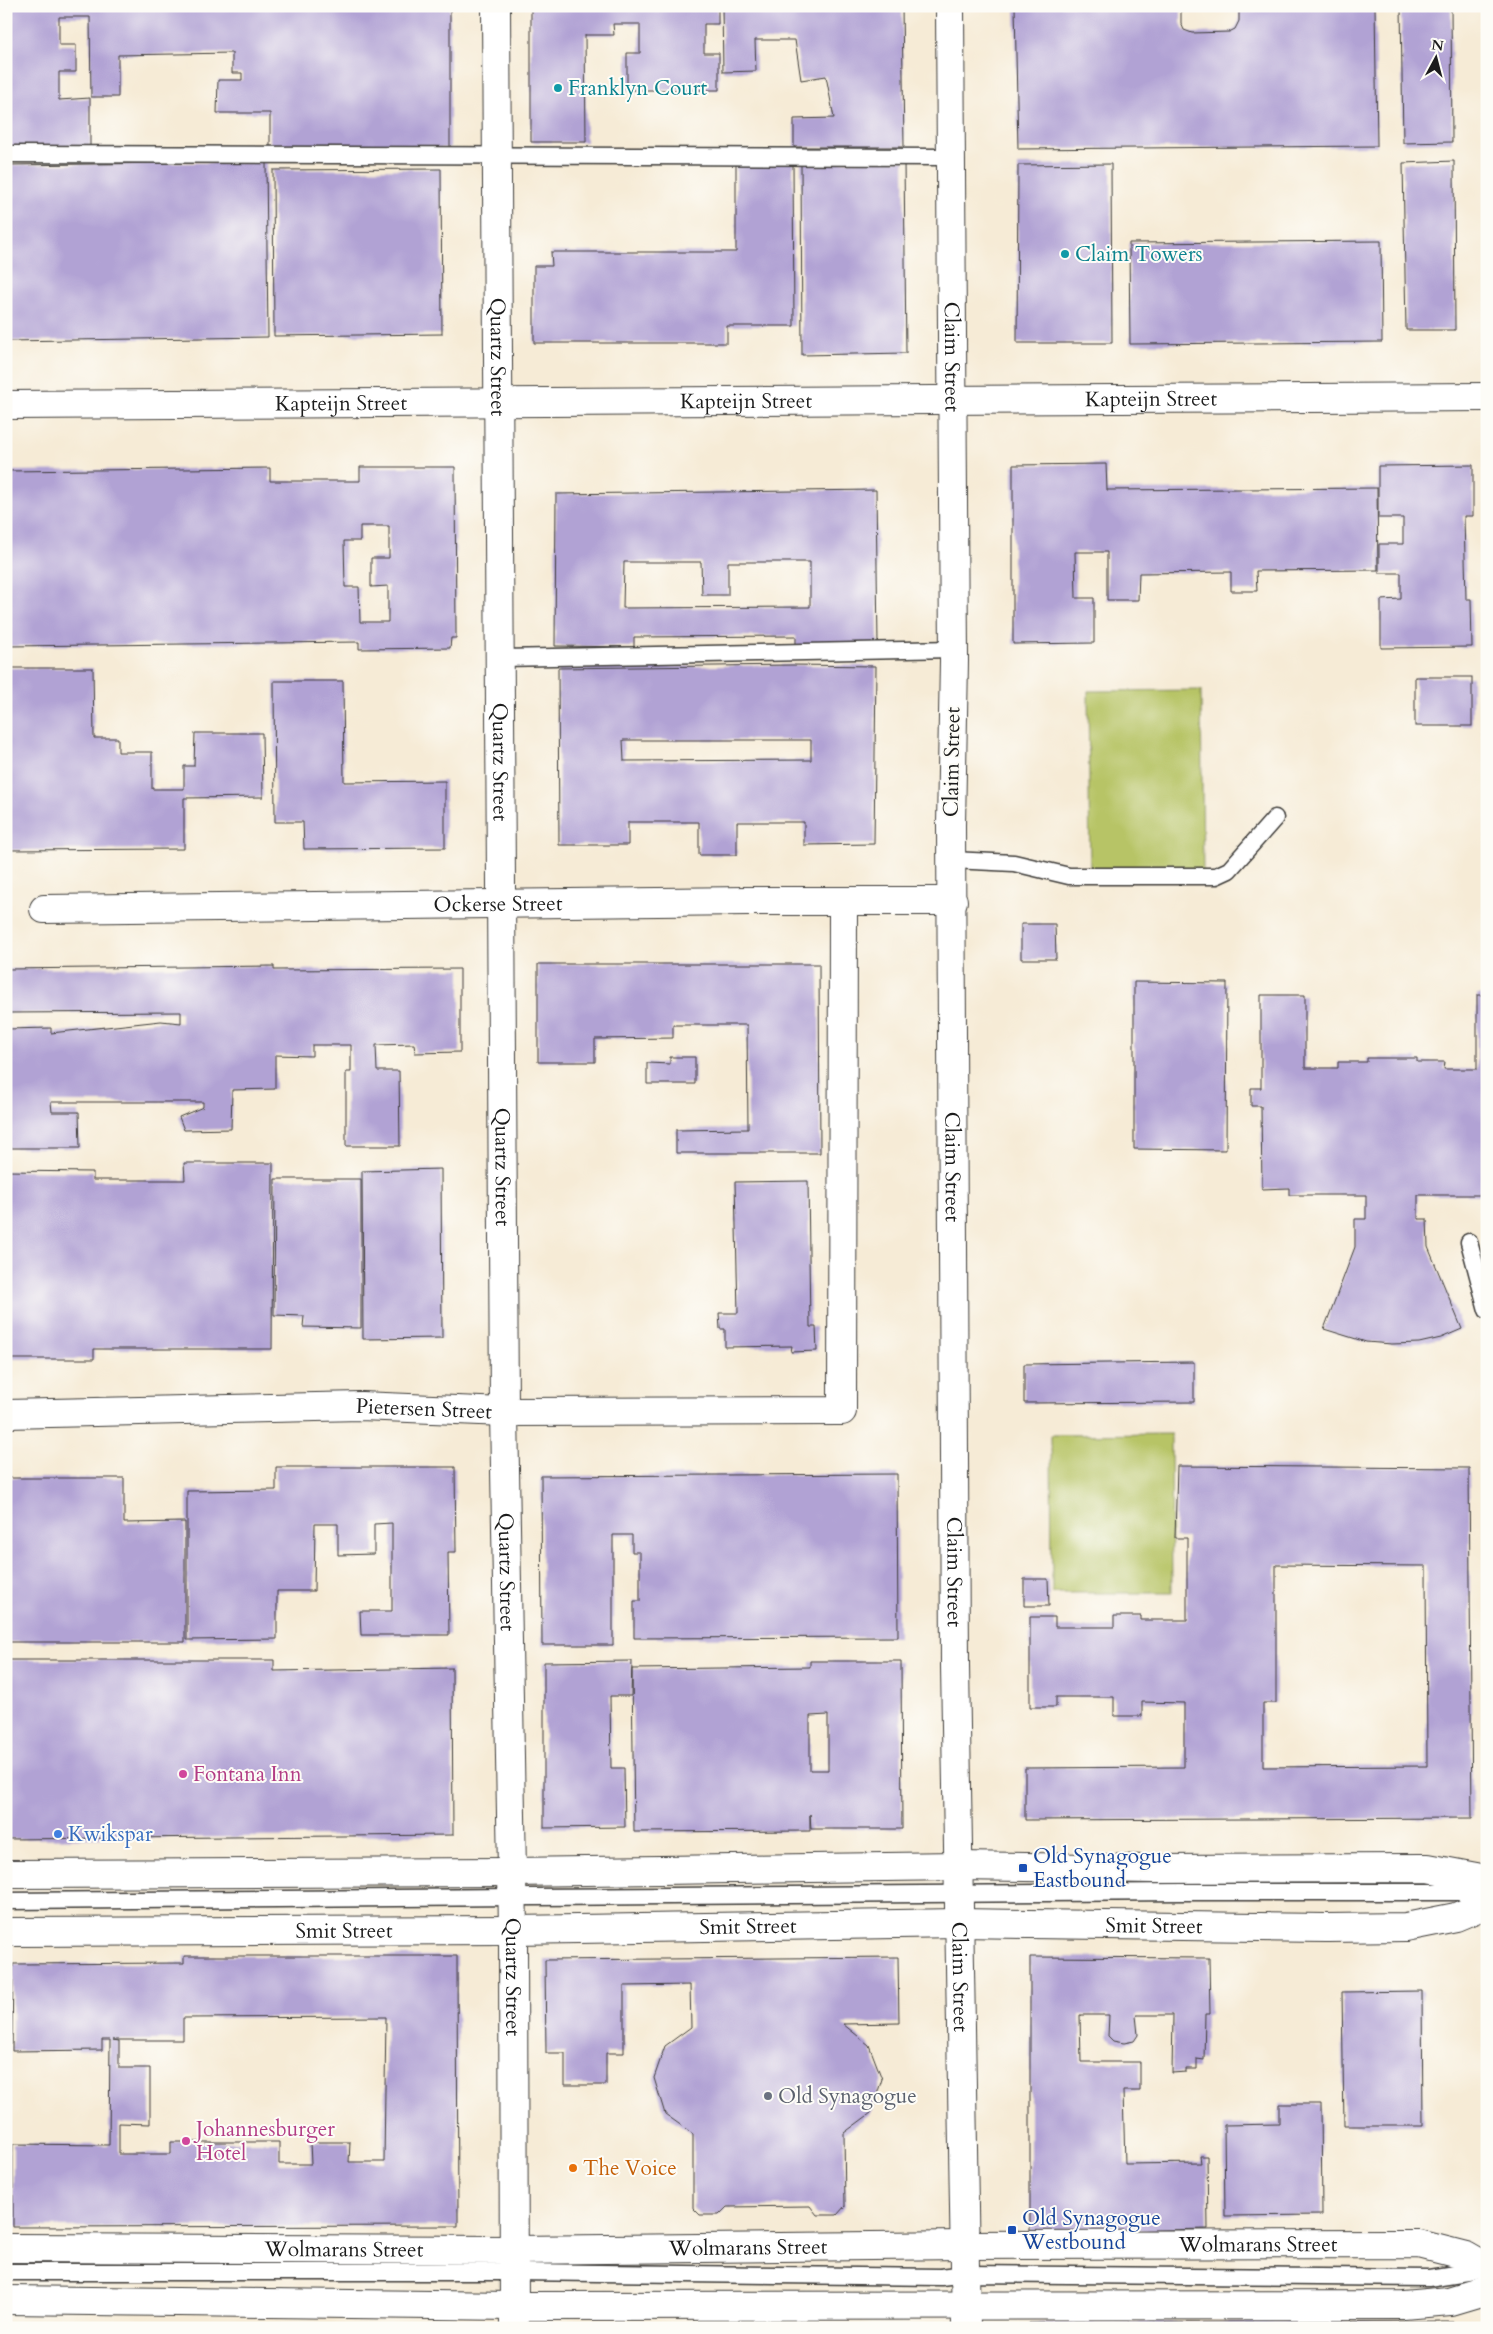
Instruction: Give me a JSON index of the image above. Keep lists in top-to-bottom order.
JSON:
{
  "streets": {
    "street": [
      "Quartz Street",
      "Claim Street",
      "Kapteijn Street",
      "Ockerse Street",
      "Pietersen Street",
      "Smit Street",
      "Wolmarans Street"
    ]
  },
  "crossings": [
    ["Quartz Street", "Kapteijn Street"],
    ["Quartz Street", "Ockerse Street"],
    ["Quartz Street", "Pietersen Street"],
    ["Quartz Street", "Smit Street"],
    ["Quartz Street", "Wolmarans Street"],
    ["Claim Street", "Kapteijn Street"],
    ["Claim Street", "Ockerse Street"],
    ["Claim Street", "Smit Street"],
    ["Claim Street", "Wolmarans Street"],
    ["Ockerse Street", "Pietersen Street"]
  ],
  "places": {
    "other": [
      "Franklyn Court",
      "Claim Towers",
      "Fontana Inn",
      "Kwikspar",
      "Old Synagogue",
      "Johannesburger Hotel",
      "The Voice"
    ],
    "transit": ["Old Synagogue Eastbound", "Old Synagogue Westbound"]
  },
  "north": "top"
}
